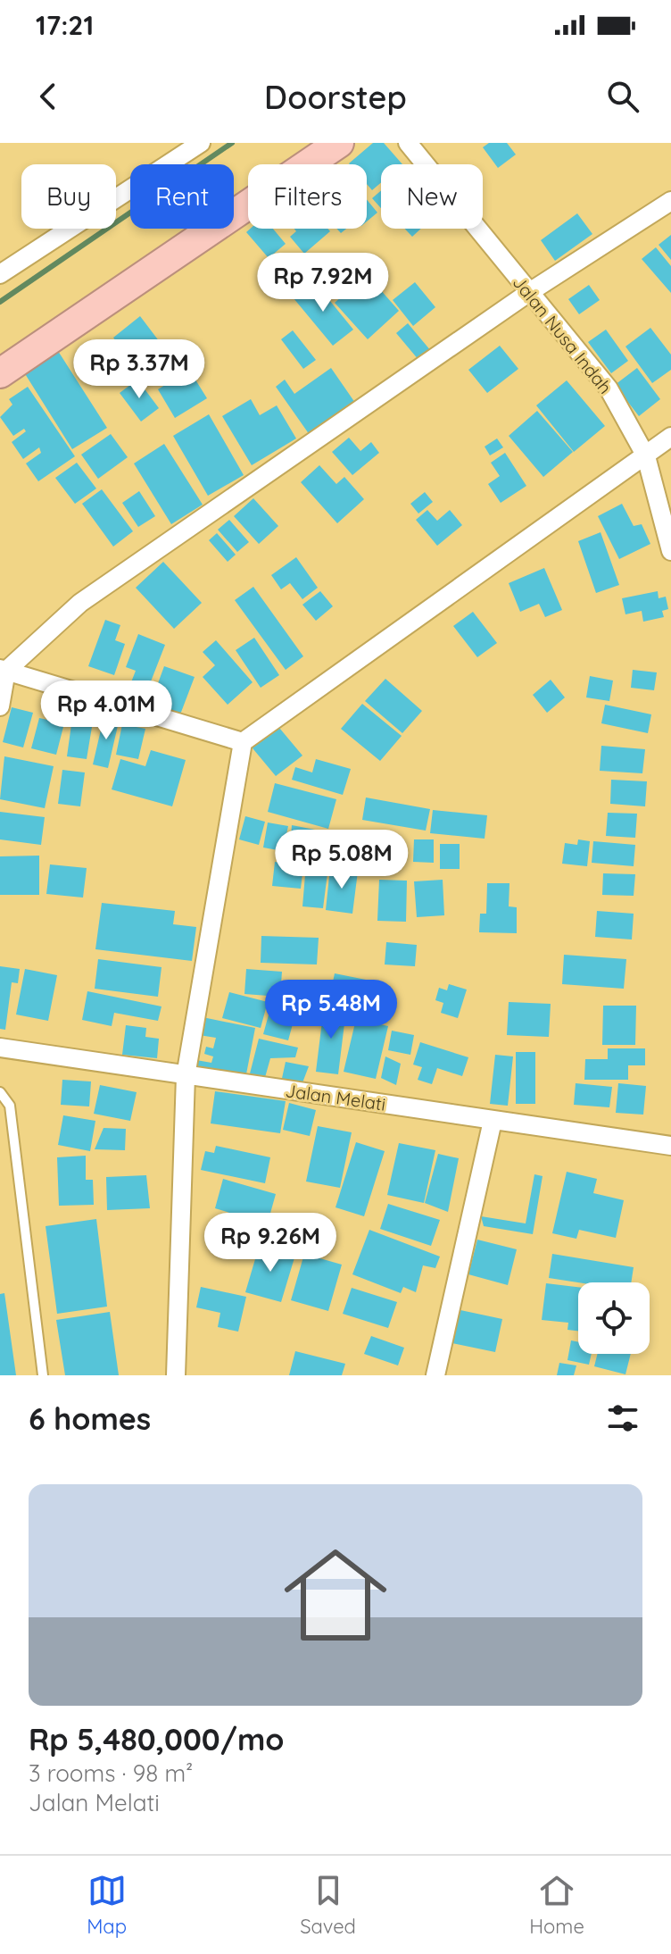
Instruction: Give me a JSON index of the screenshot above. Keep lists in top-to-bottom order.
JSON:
{
  "streets": {
    "street": ["Jalan Nusa Indah", "Jalan Melati"]
  },
  "page": {
    "status": "17:21",
    "header": "Doorstep",
    "chip": [
      "Buy",
      "Rent",
      "Filters",
      "New"
    ],
    "price": [
      "Rp 7.92M",
      "Rp 3.37M",
      "Rp 4.01M",
      "Rp 5.08M",
      "Rp 5.48M",
      "Rp 9.26M"
    ],
    "heading": "6 homes",
    "list": [
      {
        "name": "Rp 5,480,000/mo",
        "note": "3 rooms · 98 m² · Jalan Melati"
      }
    ],
    "tabs": ["Map", "Saved", "Home"]
  }
}
